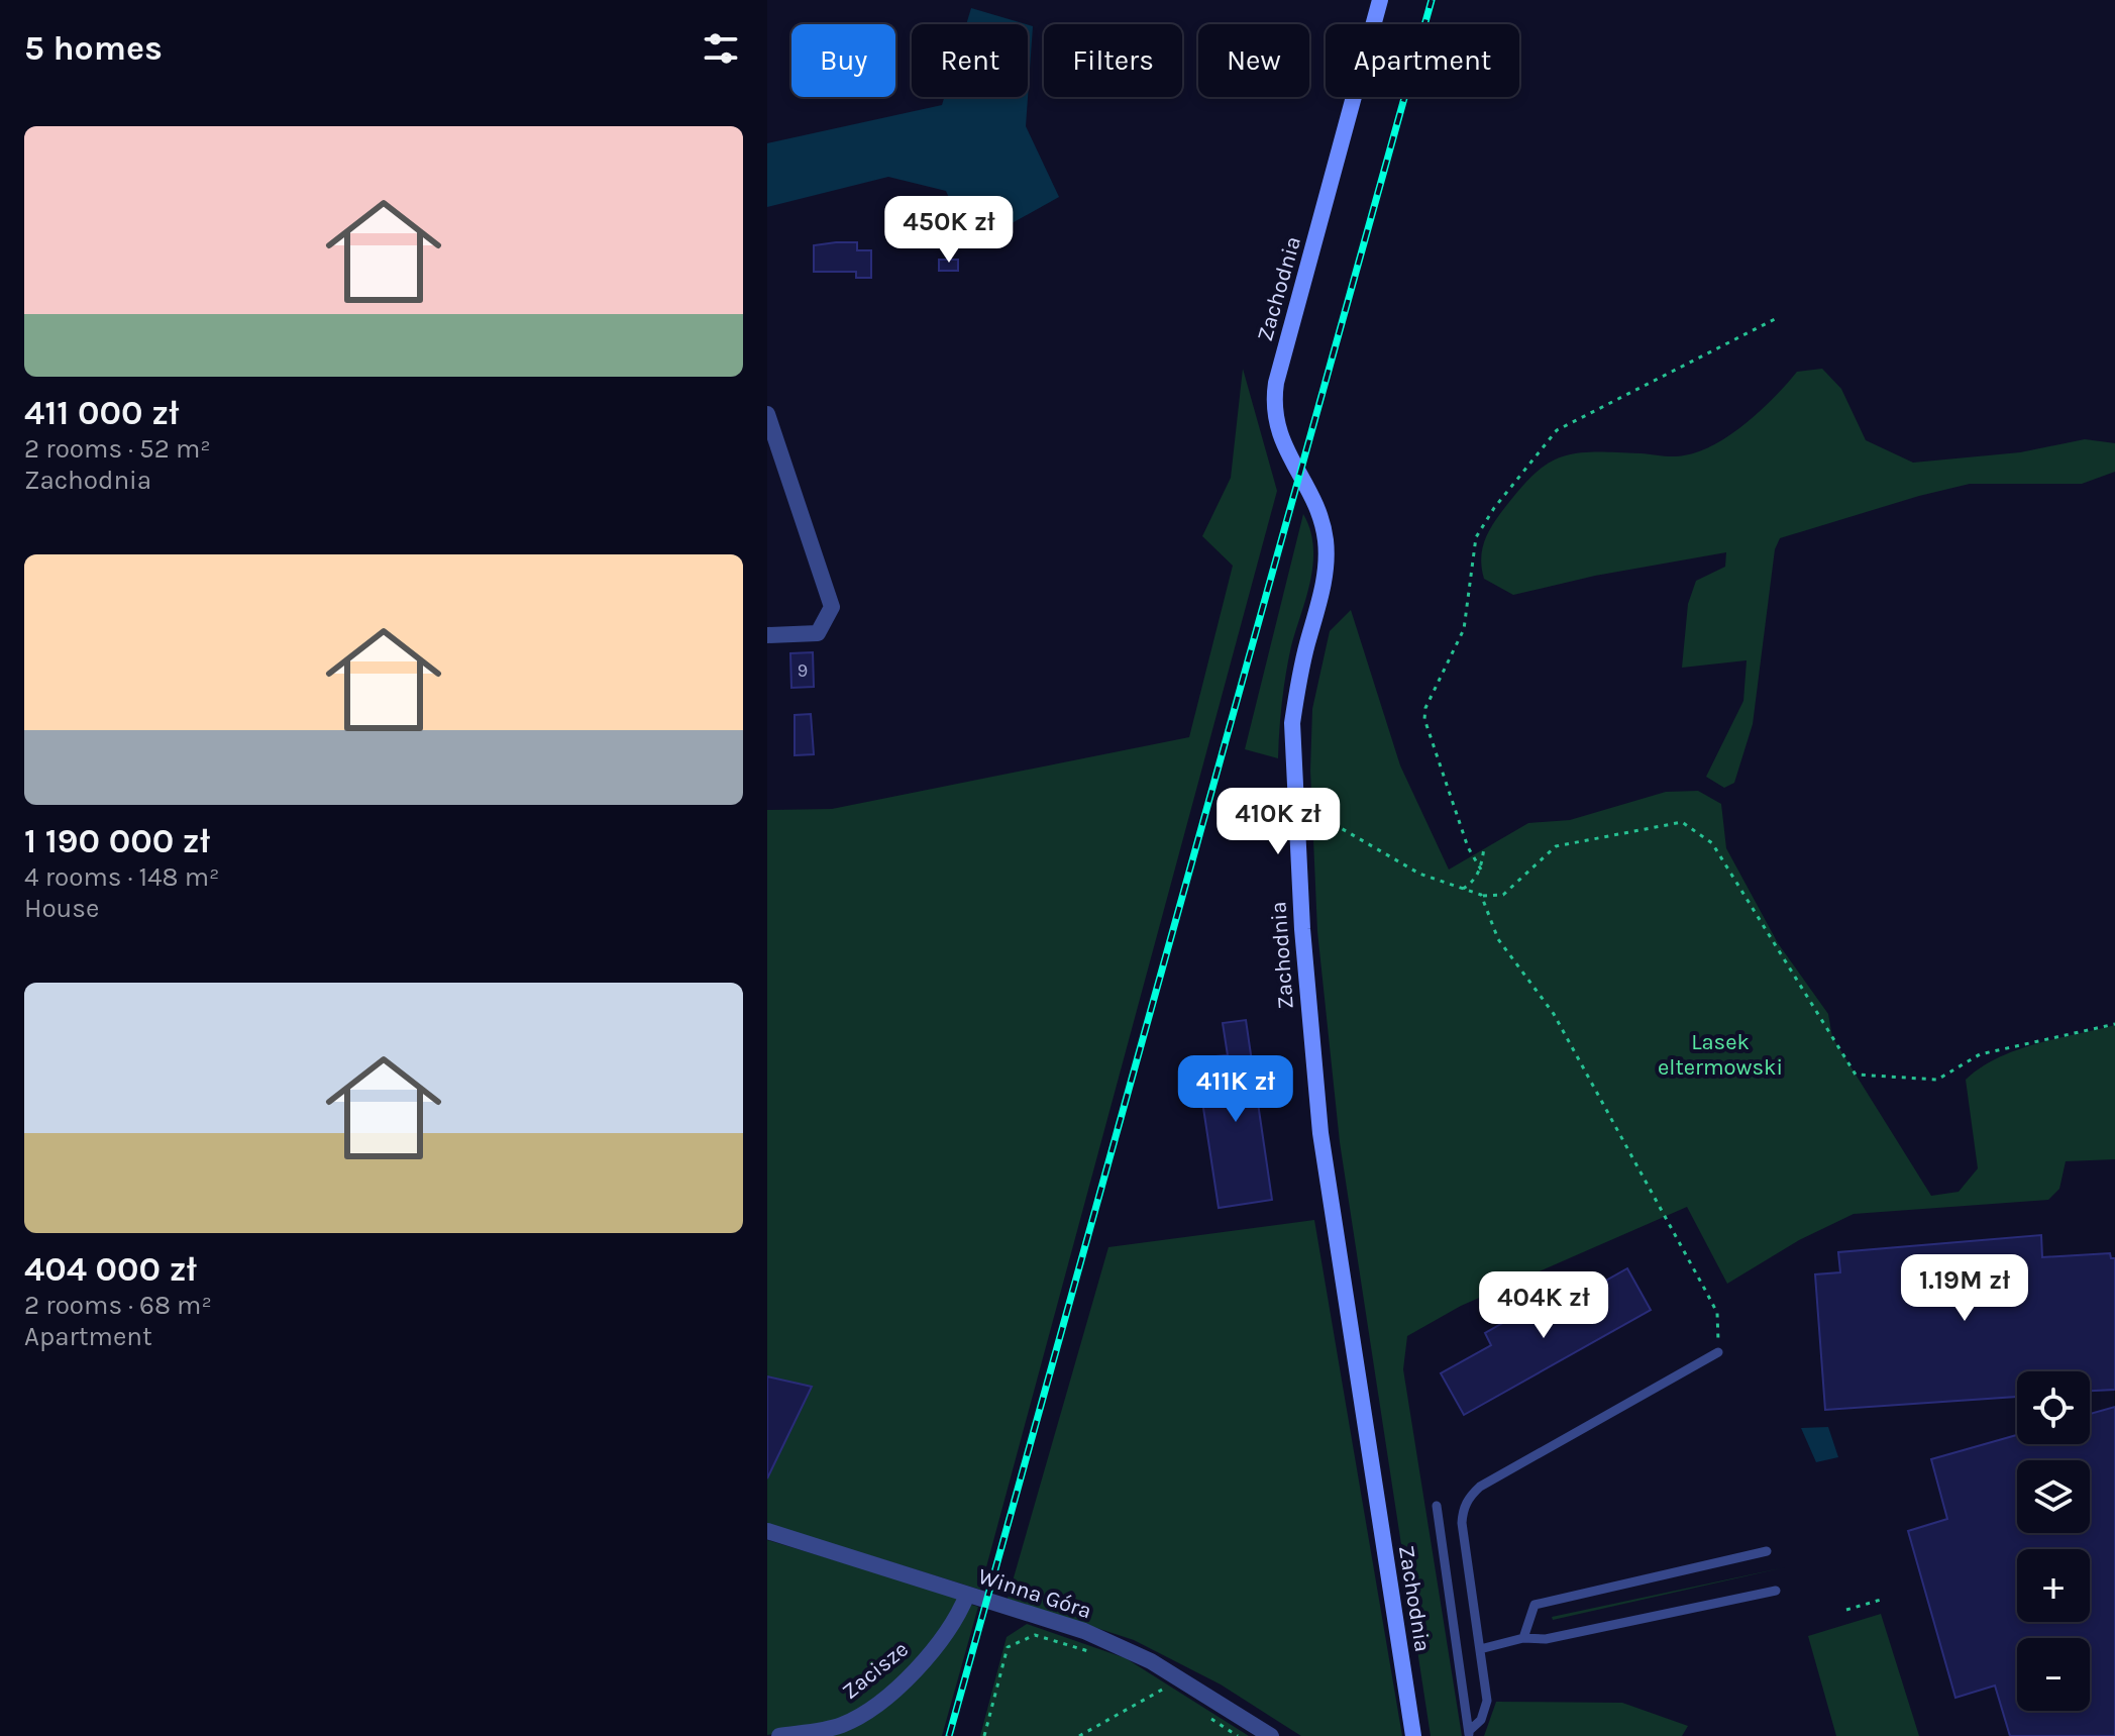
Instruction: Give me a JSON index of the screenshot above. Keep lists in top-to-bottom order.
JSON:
{
  "streets": {
    "street": ["Zachodnia", "Winna Góra", "Zacisze"]
  },
  "crossings": [
    ["Winna Góra", "Zacisze"]
  ],
  "parks": ["Lasek eltermowski"],
  "house_numbers": ["9"],
  "page": {
    "heading": "5 homes",
    "chip": [
      "Buy",
      "Rent",
      "Filters",
      "New",
      "Apartment"
    ],
    "list": [
      {
        "name": "411 000 zł",
        "note": "2 rooms · 52 m² · Zachodnia"
      },
      {
        "name": "1 190 000 zł",
        "note": "4 rooms · 148 m² · House"
      },
      {
        "name": "404 000 zł",
        "note": "2 rooms · 68 m² · Apartment"
      }
    ],
    "price": [
      "450K zł",
      "410K zł",
      "411K zł",
      "1.19M zł",
      "404K zł"
    ],
    "map_buttons": ["+", "−"]
  }
}
